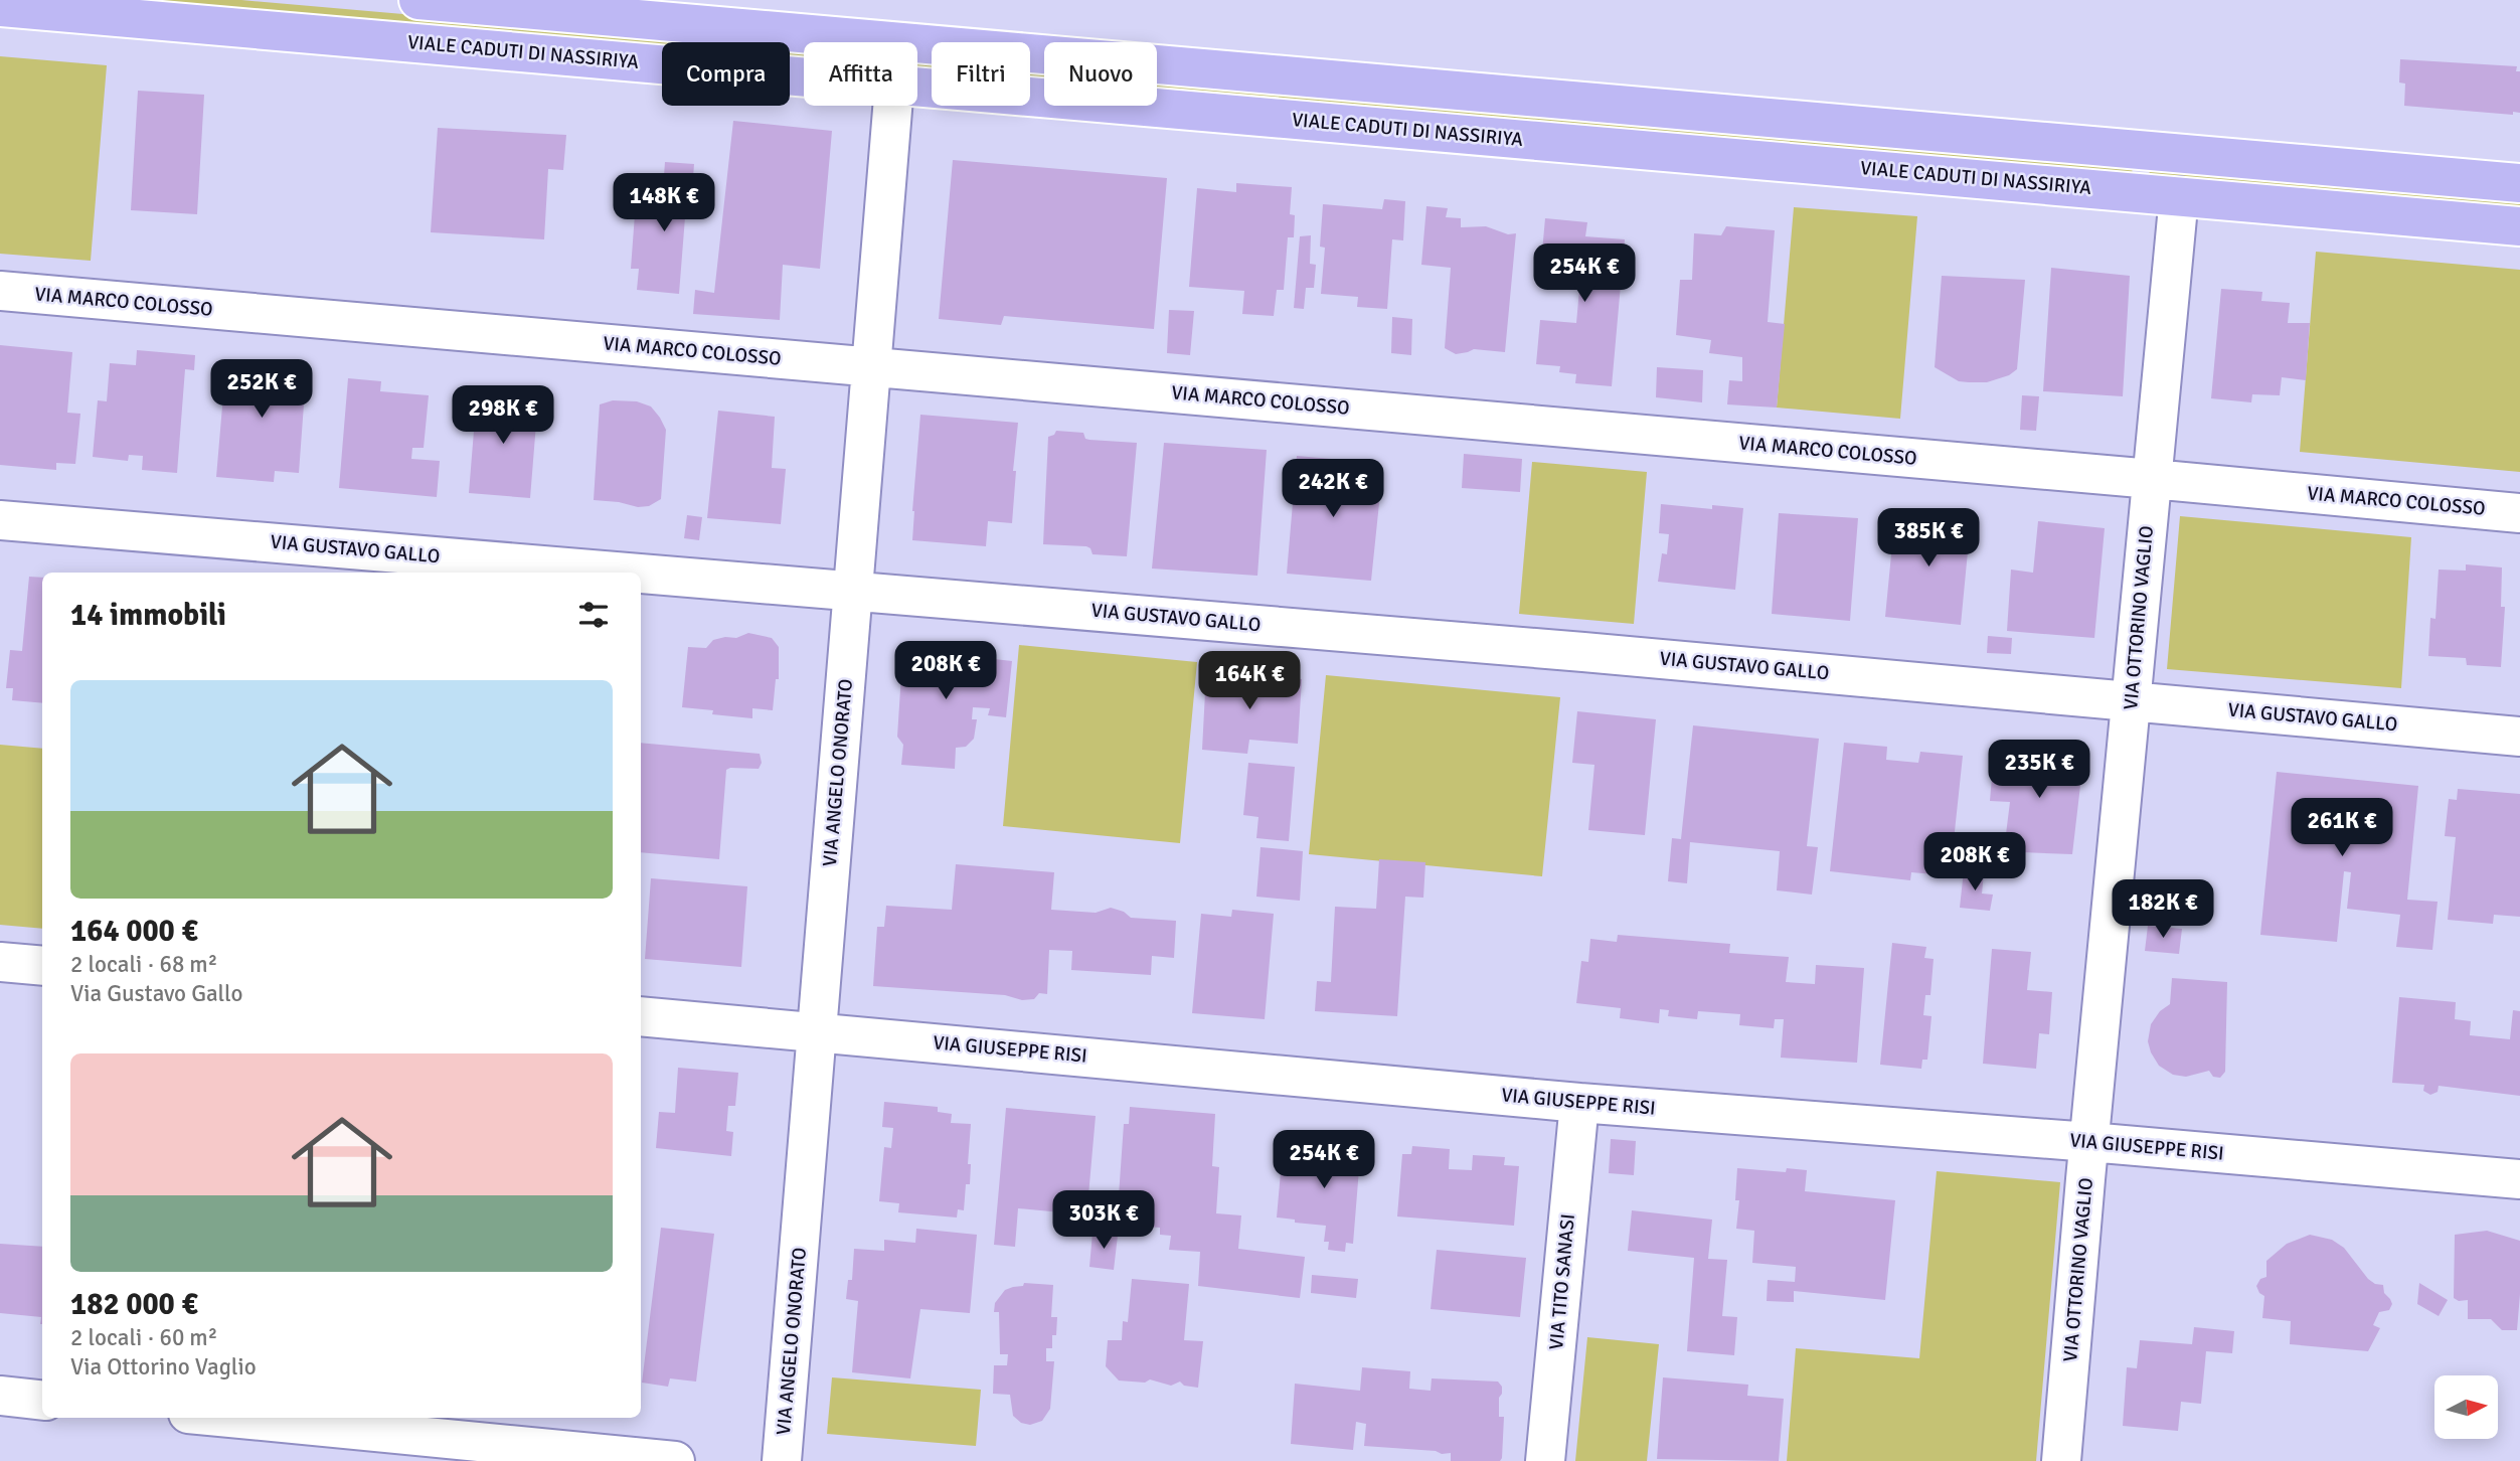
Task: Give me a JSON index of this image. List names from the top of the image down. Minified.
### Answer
{"streets":{"main road":["VIALE CADUTI DI NASSIRIYA"],"street":["VIA MARCO COLOSSO","VIA GUSTAVO GALLO","VIA OTTORINO VAGLIO","VIA ANGELO ONORATO","VIA GIUSEPPE RISI","VIA TITO SANASI"]},"crossings":[["VIALE CADUTI DI NASSIRIYA","VIA OTTORINO VAGLIO"],["VIA MARCO COLOSSO","VIA OTTORINO VAGLIO"],["VIA MARCO COLOSSO","VIA ANGELO ONORATO"],["VIA GUSTAVO GALLO","VIA OTTORINO VAGLIO"],["VIA GUSTAVO GALLO","VIA ANGELO ONORATO"],["VIA OTTORINO VAGLIO","VIA GIUSEPPE RISI"],["VIA ANGELO ONORATO","VIA GIUSEPPE RISI"],["VIA GIUSEPPE RISI","VIA TITO SANASI"]],"north":"right","page":{"chip":["Compra","Affitta","Filtri","Nuovo"],"price":["148K €","254K €","252K €","298K €","242K €","385K €","208K €","164K €","235K €","261K €","208K €","182K €","254K €","303K €"],"heading":"14 immobili","list":[{"name":"164 000 €","note":"2 locali · 68 m² · Via Gustavo Gallo"},{"name":"182 000 €","note":"2 locali · 60 m² · Via Ottorino Vaglio"}]}}
